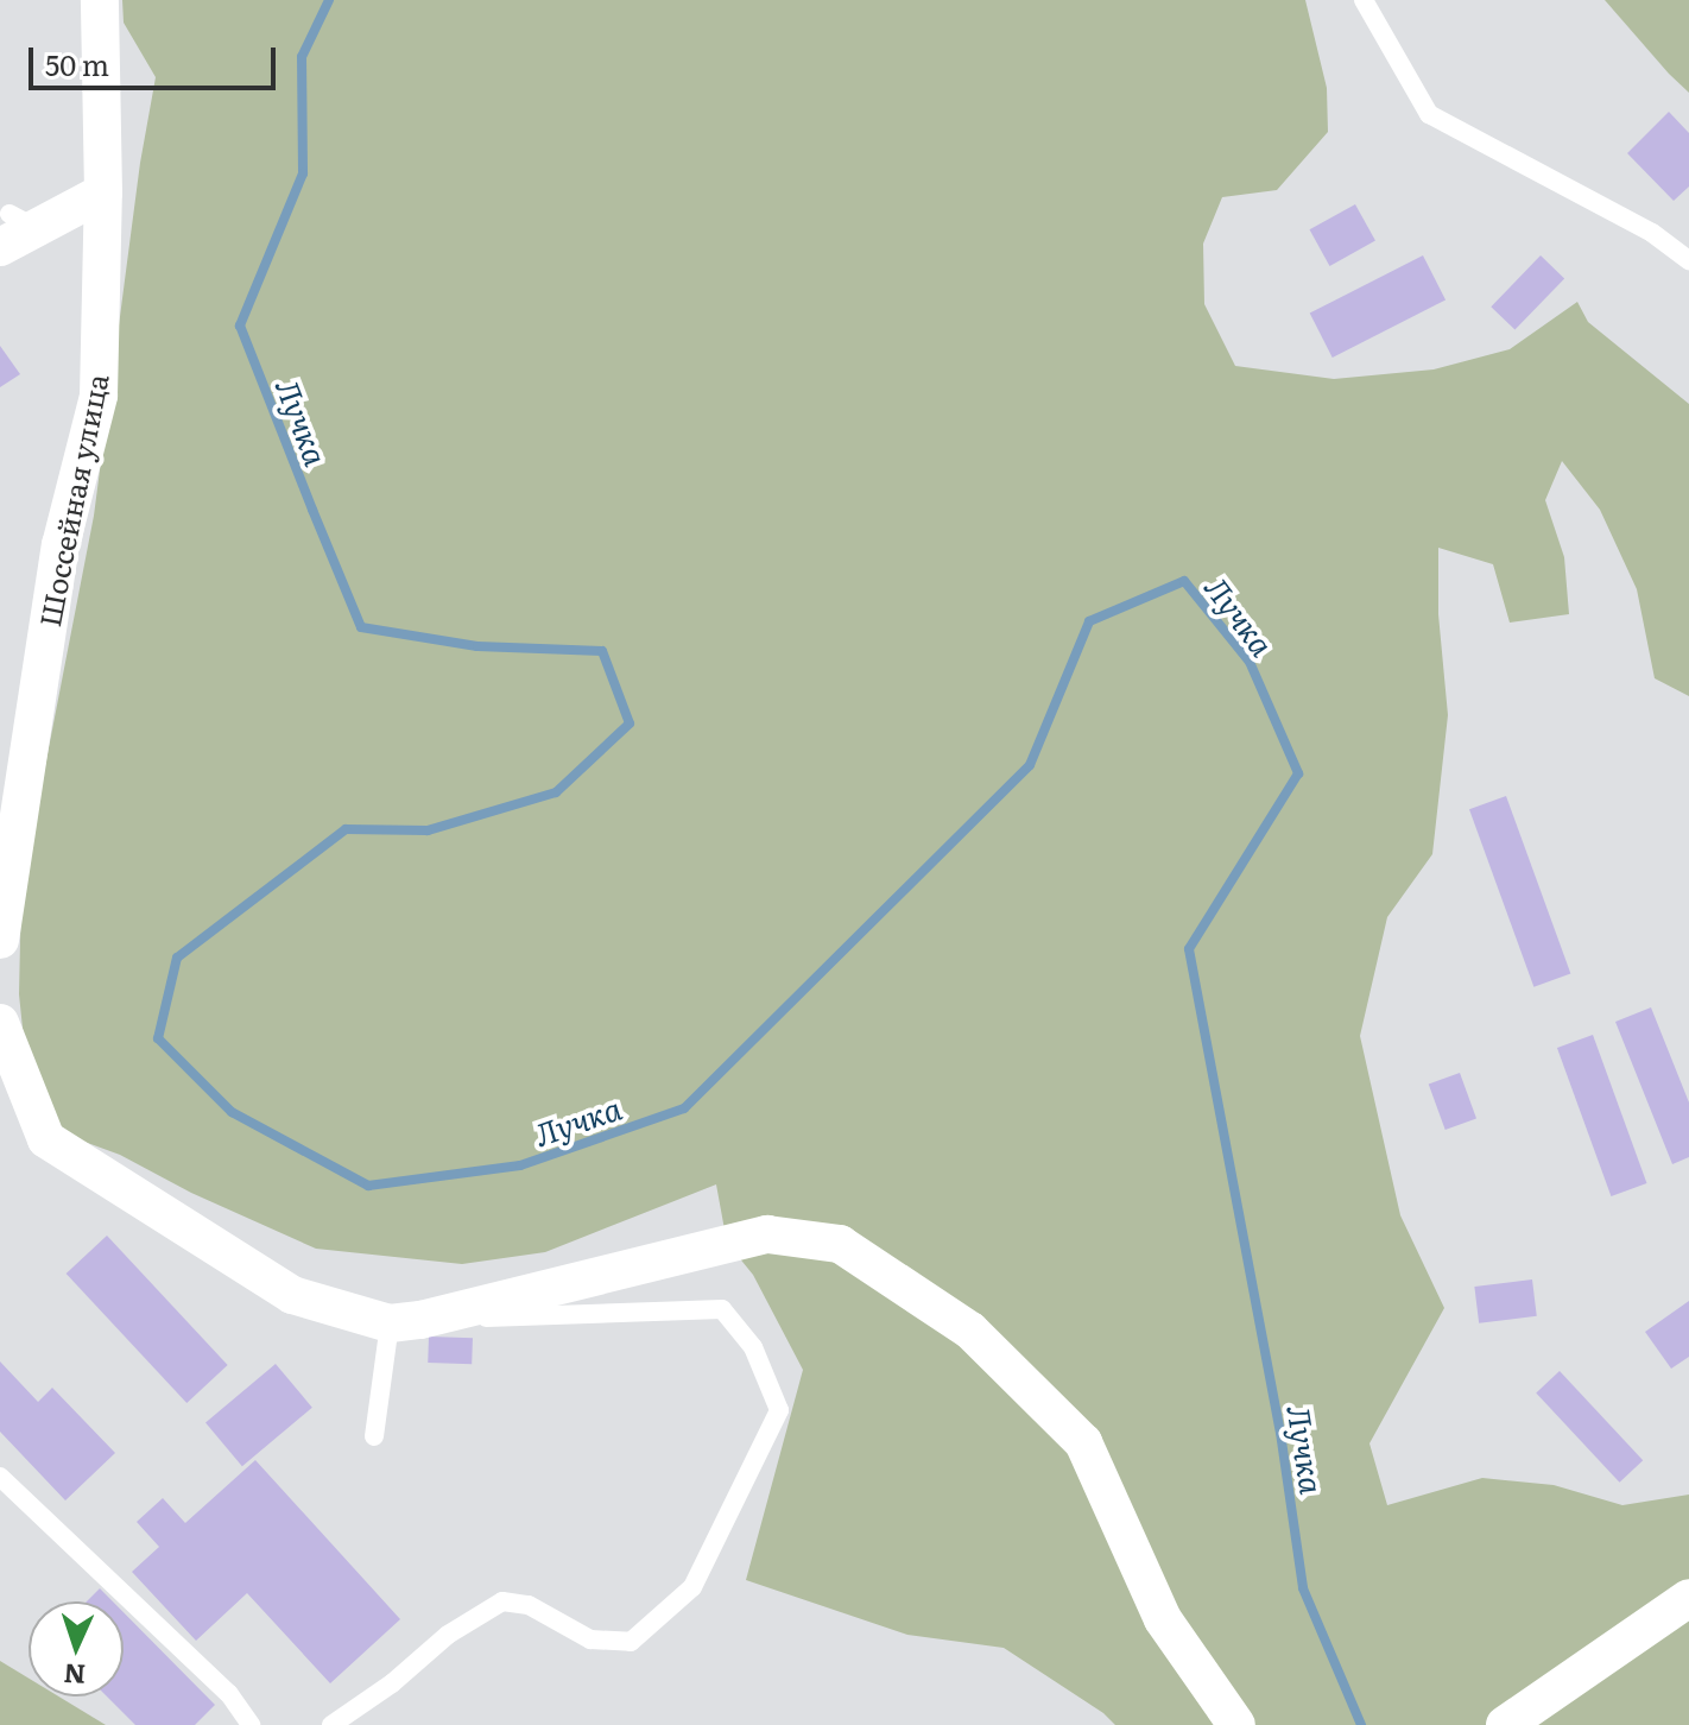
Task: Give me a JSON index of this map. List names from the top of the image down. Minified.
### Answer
{"streets":{"street":["Шоссейная улица"]},"water":["Лучка"],"scale_bar":"50 m","north":"bottom"}
